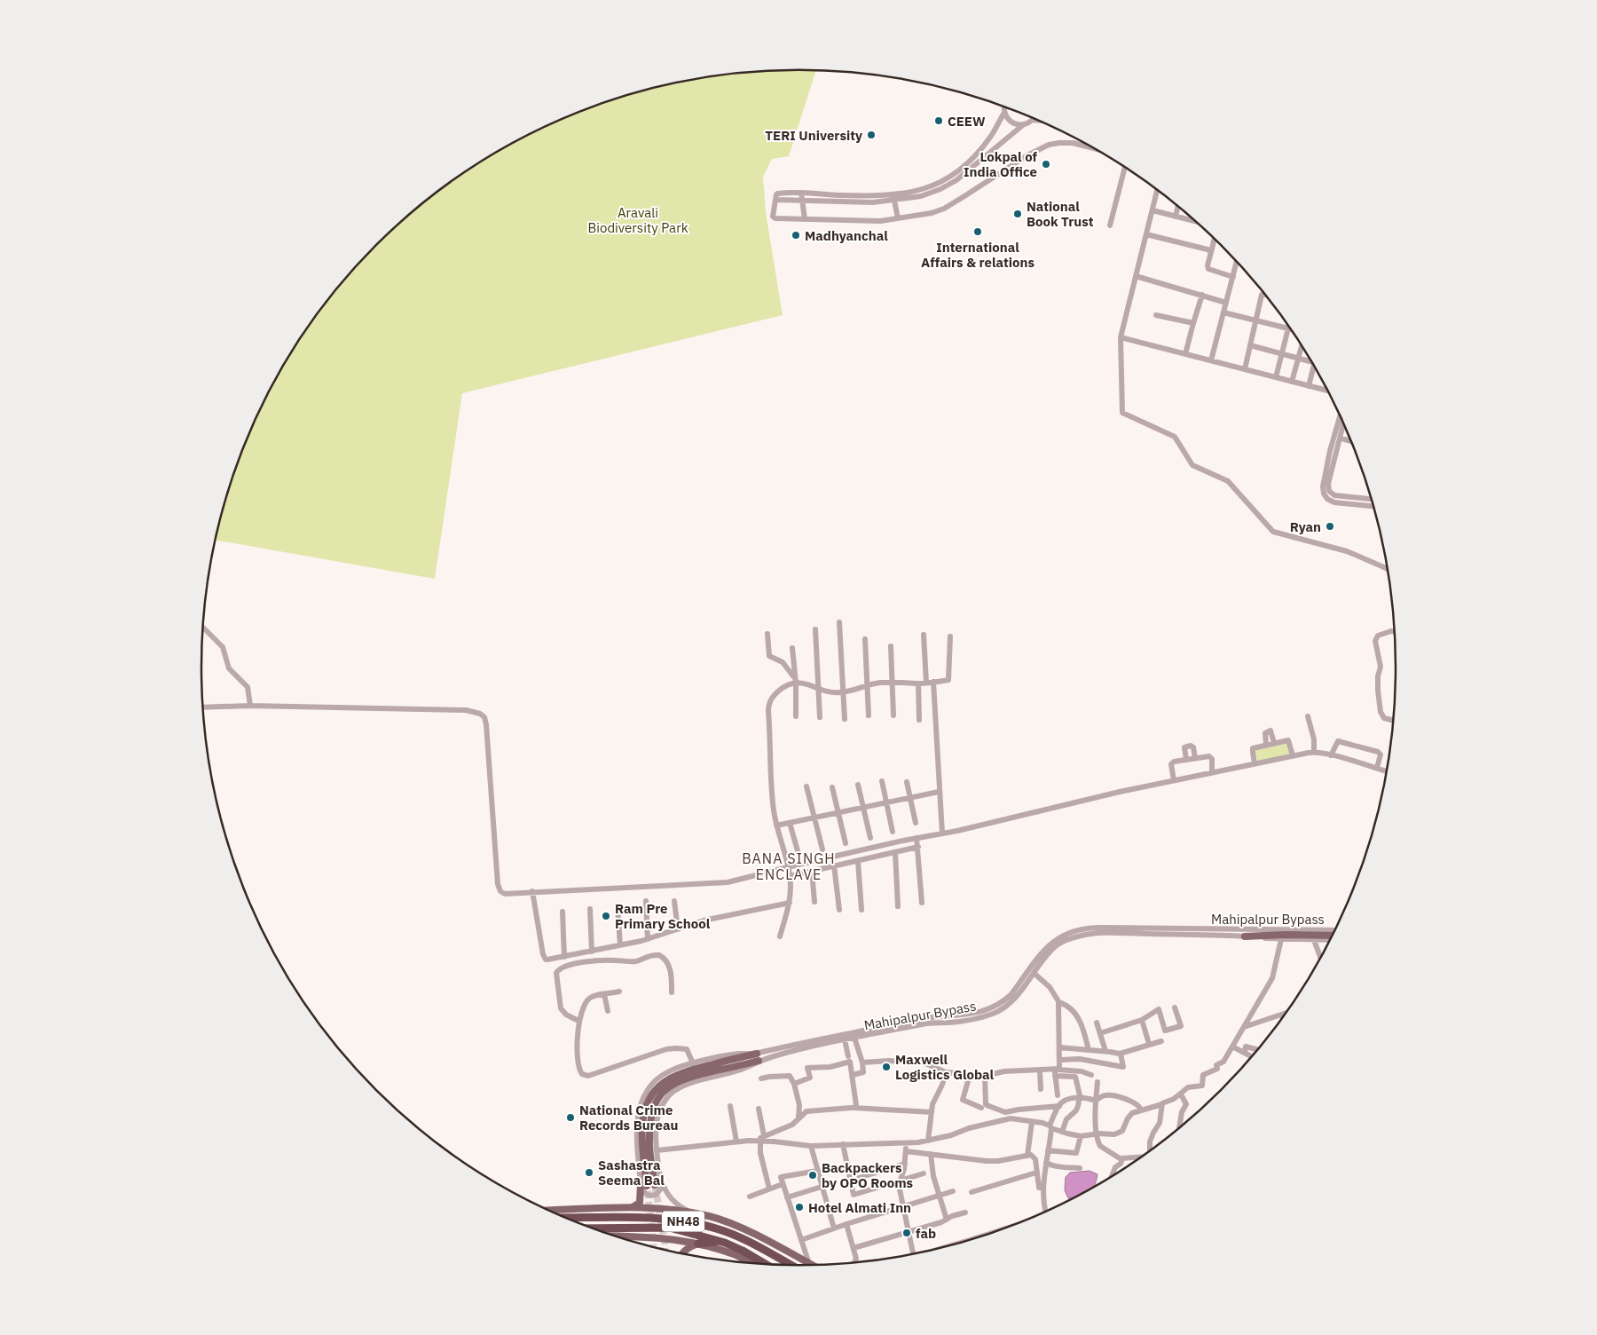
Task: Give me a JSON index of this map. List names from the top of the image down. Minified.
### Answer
{"streets":{"highway":["NH48"],"street":["Mahipalpur Bypass"]},"districts":["BANA SINGH ENCLAVE"],"parks":["Aravali Biodiversity Park"],"places":["CEEW","TERI University","Lokpal of India Office","National Book Trust","International Affairs & relations","Madhyanchal","Ryan","Ram Pre Primary School","Maxwell Logistics Global","National Crime Records Bureau","Sashastra Seema Bal","Backpackers by OPO Rooms","Hotel Almati Inn","fab"]}
